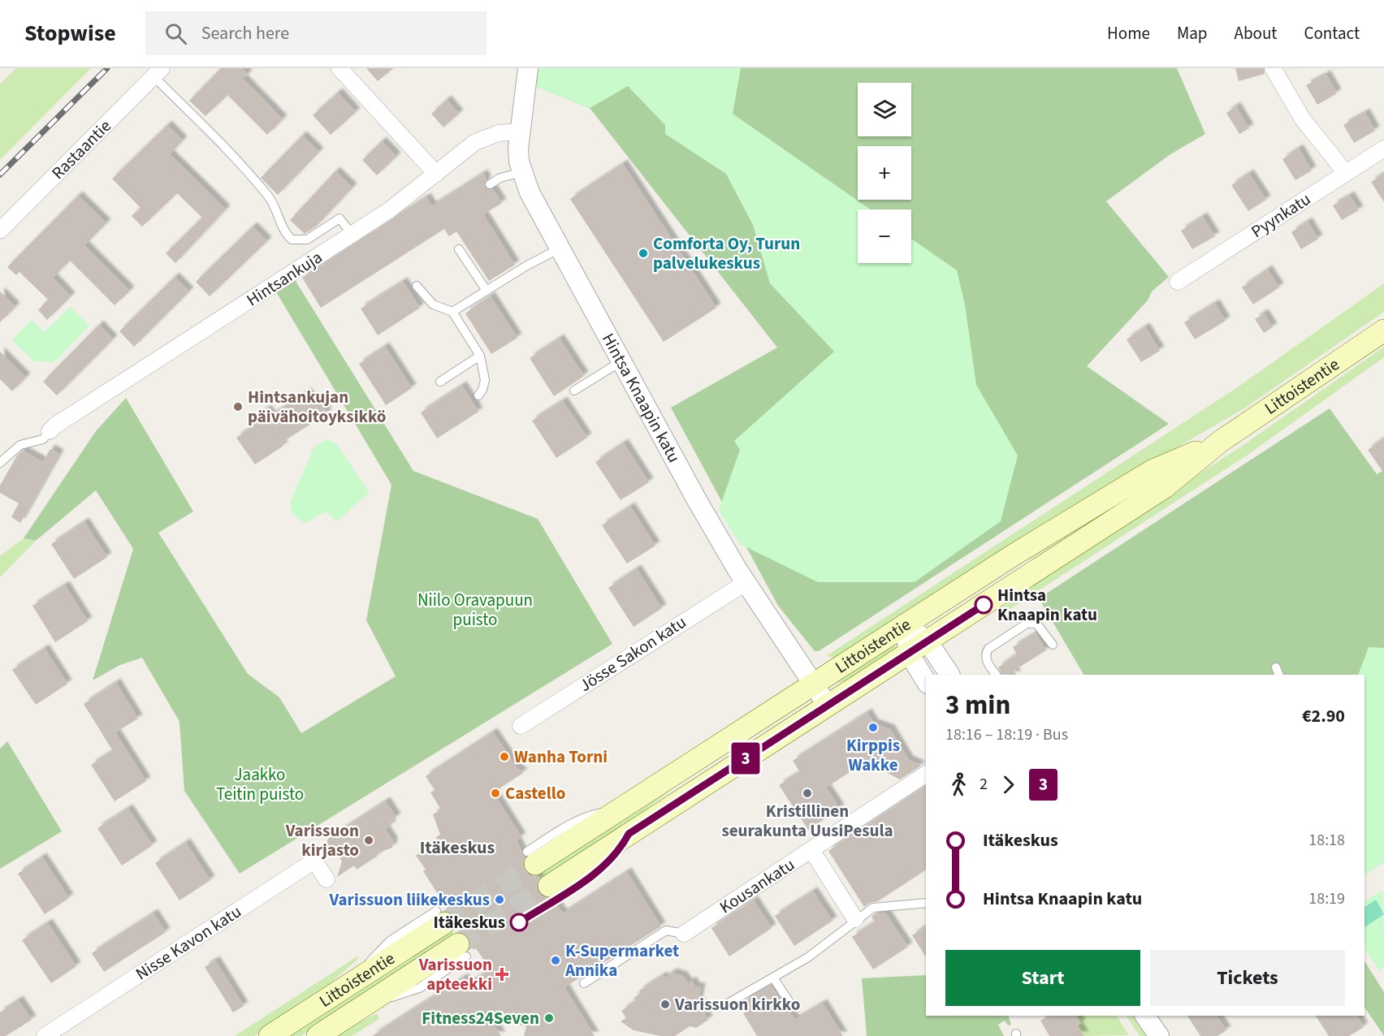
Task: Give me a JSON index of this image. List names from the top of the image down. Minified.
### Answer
{"streets":{"main road":["Littoistentie"],"street":["Rastaantie","Pyynkatu","Hintsankuja","Hintsa Knaapin katu","Jösse Sakon katu","Kousankatu","Nisse Kavon katu"]},"crossings":[["Hintsankuja","Hintsa Knaapin katu"],["Littoistentie","Hintsa Knaapin katu"],["Hintsa Knaapin katu","Jösse Sakon katu"]],"districts":["Itäkeskus"],"parks":["Niilo Oravapuun puisto","Jaakko Teitin puisto"],"places":{"other":["Comforta Oy, Turun palvelukeskus","Hintsankujan päivähoitoyksikkö","Hintsa Knaapin katu","Kirppis Wakke","Wanha Torni","Castello","Kristillinen seurakunta UusiPesula","Varissuon kirjasto","Varissuon liikekeskus","Itäkeskus","K-Supermarket Annika","Varissuon kirkko","Fitness24Seven"],"health":["Varissuon apteekki"]},"lines":["bus line 3"],"page":{"header":"Stopwise","search":"Search here","nav":["Home","Map","About","Contact"],"on_map":"3","map_buttons":["+","−"],"heading":["3 min","18:16 – 18:19 · Bus","€2.90"],"legs":["2","3"],"list":[{"name":"Itäkeskus","value":"18:18"},{"name":"Hintsa Knaapin katu","value":"18:19"}],"buttons":["Start","Tickets"]}}
